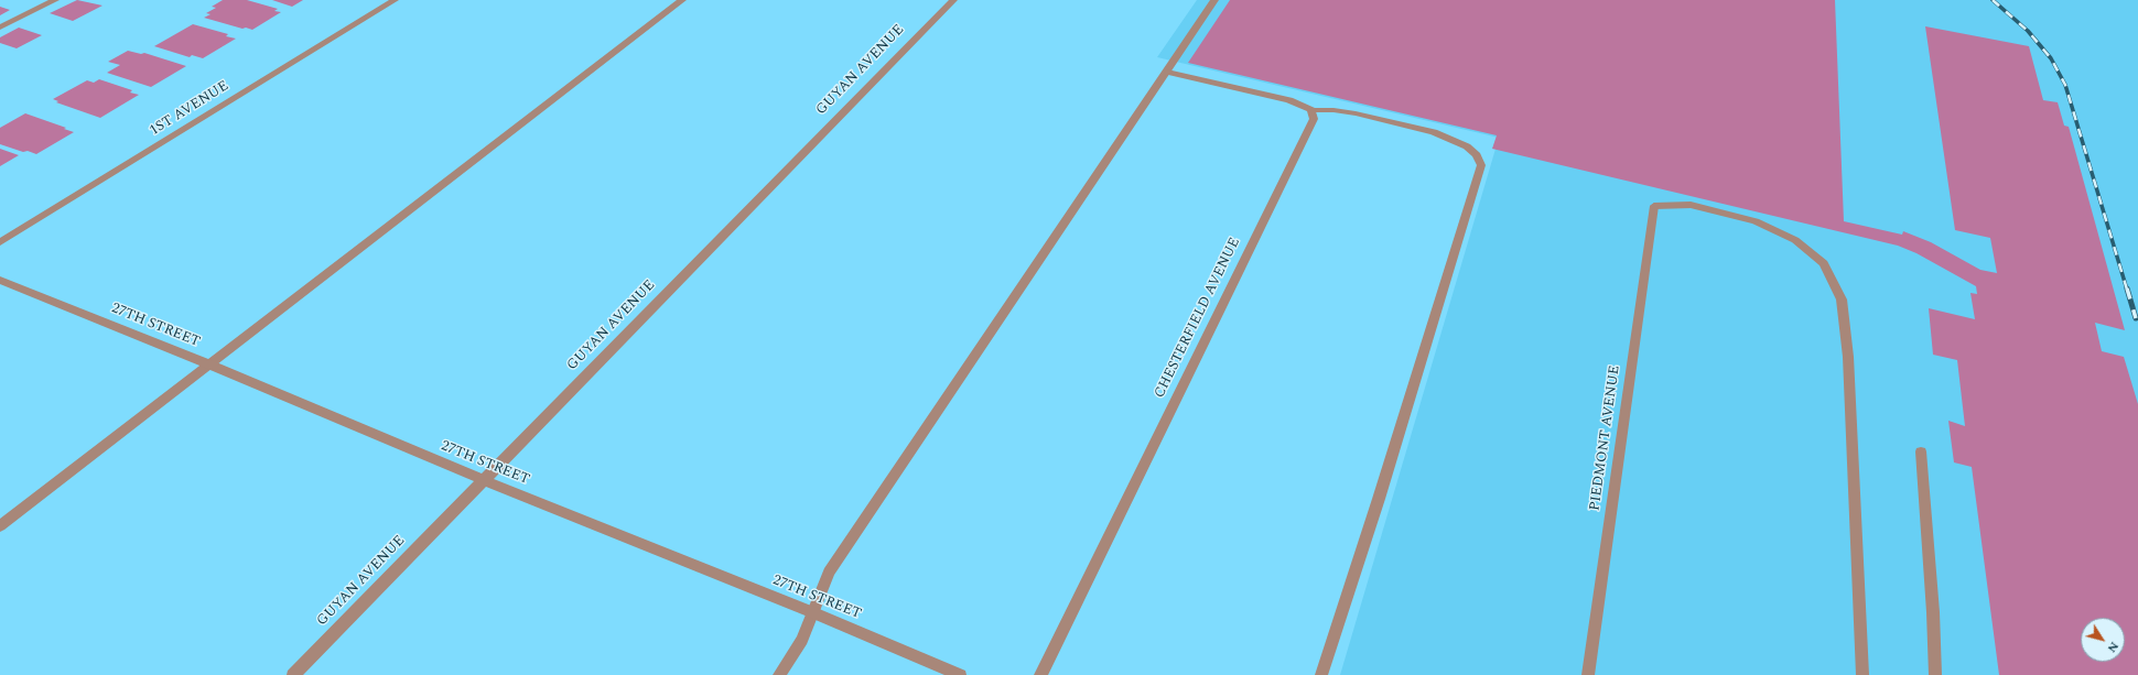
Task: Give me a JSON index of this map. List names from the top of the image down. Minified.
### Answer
{"streets":{"street":["GUYAN AVENUE","1ST AVENUE","CHESTERFIELD AVENUE","27TH STREET","PIEDMONT AVENUE"]},"crossings":[["GUYAN AVENUE","27TH STREET"]],"north":"bottom right"}
